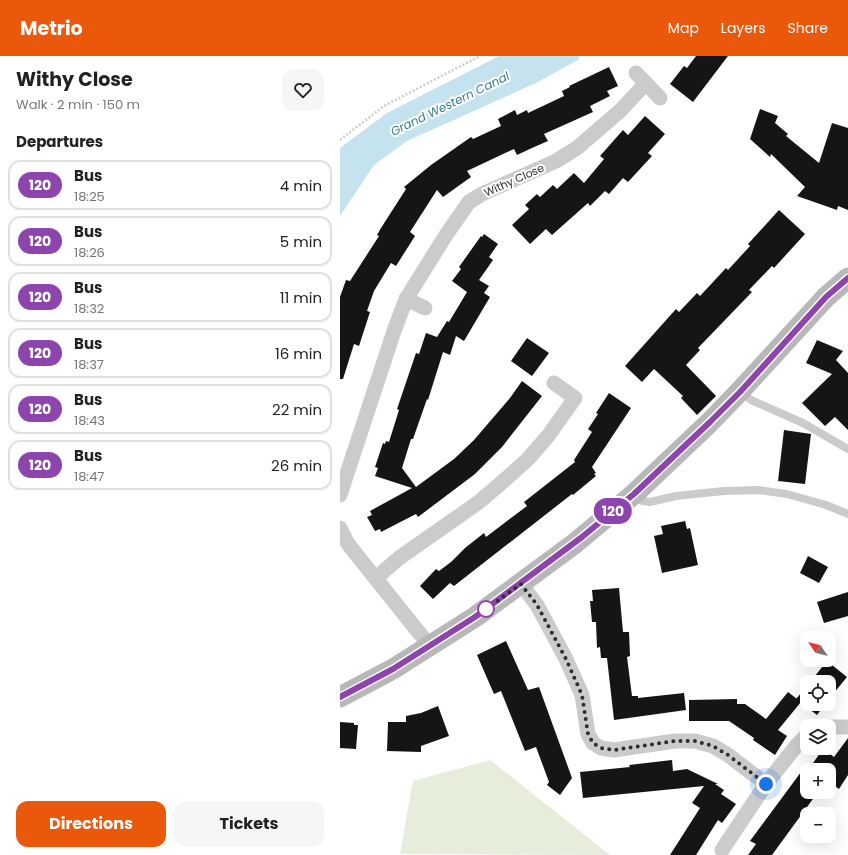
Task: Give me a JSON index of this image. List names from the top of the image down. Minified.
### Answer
{"streets":{"street":["Withy Close"]},"water":["Grand Western Canal"],"lines":["bus line 120"],"north":"top left","page":{"header":"Metrio","nav":["Map","Layers","Share"],"heading":[["Withy Close","Walk · 2 min · 150 m"],"Departures"],"on_map":"120","list":[{"mark":"120","name":"Bus","note":"18:25","value":"4 min"},{"mark":"120","name":"Bus","note":"18:26","value":"5 min"},{"mark":"120","name":"Bus","note":"18:32","value":"11 min"},{"mark":"120","name":"Bus","note":"18:37","value":"16 min"},{"mark":"120","name":"Bus","note":"18:43","value":"22 min"},{"mark":"120","name":"Bus","note":"18:47","value":"26 min"}],"map_buttons":["+","−"],"buttons":["Directions","Tickets"]}}
